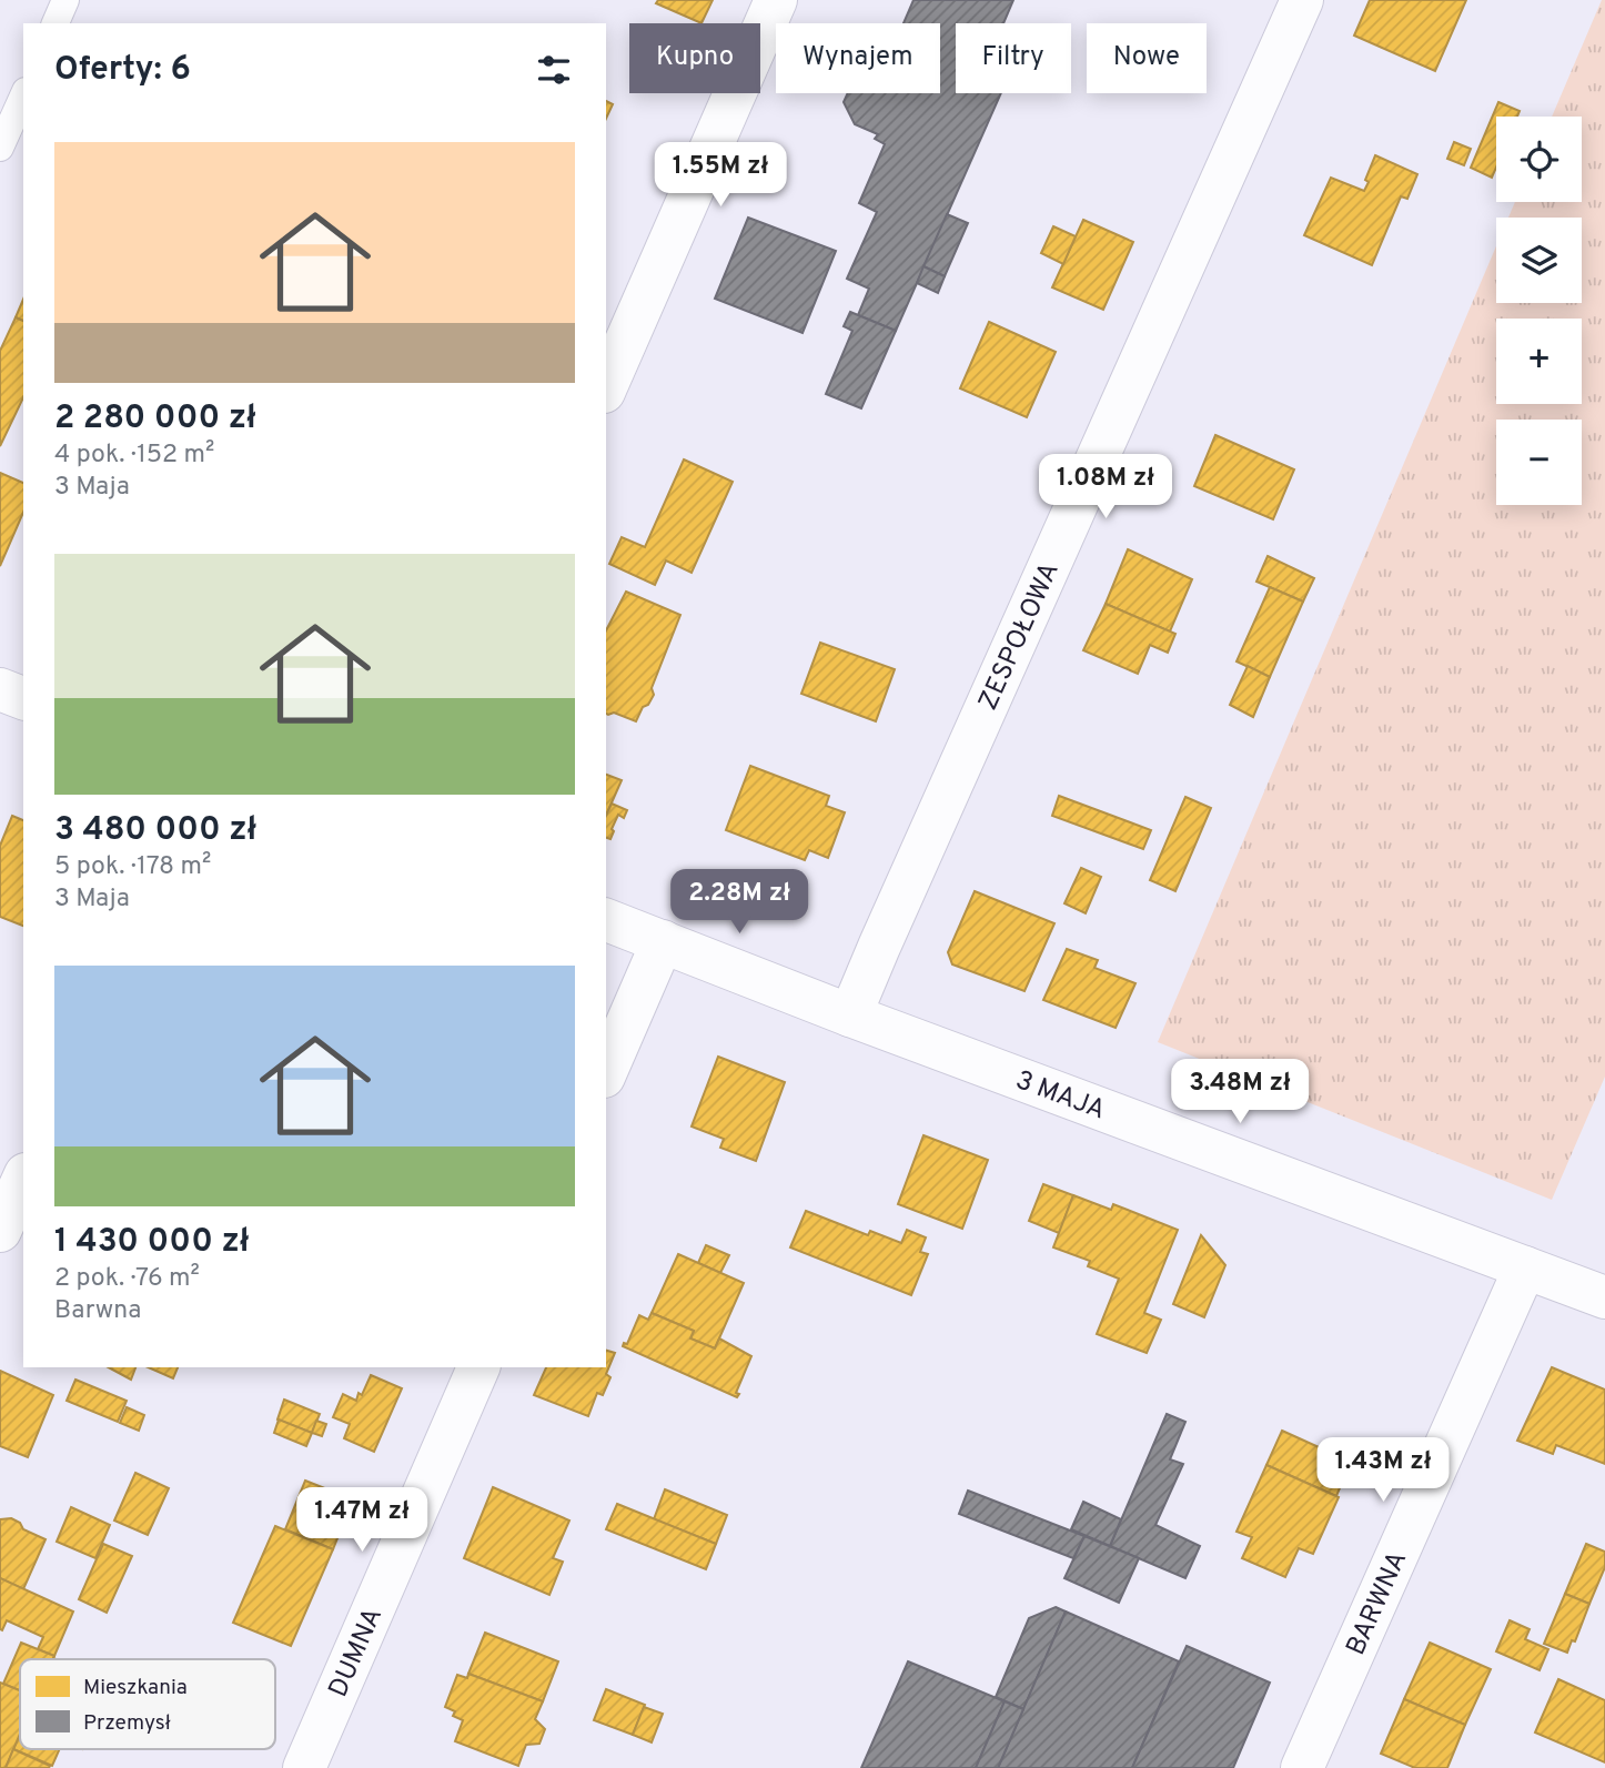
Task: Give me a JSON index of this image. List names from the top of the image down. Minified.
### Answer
{"streets":{"street":["ZESPOŁOWA","3 MAJA","BARWNA","DUMNA"]},"crossings":[["ZESPOŁOWA","3 MAJA"],["3 MAJA","BARWNA"]],"legend":["Mieszkania","Przemysł"],"page":{"chip":["Kupno","Wynajem","Filtry","Nowe"],"heading":"Oferty: 6","map_buttons":["+","−"],"list":[{"name":"2 280 000 zł","note":"4 pok. · 152 m² · 3 Maja"},{"name":"3 480 000 zł","note":"5 pok. · 178 m² · 3 Maja"},{"name":"1 430 000 zł","note":"2 pok. · 76 m² · Barwna"}],"price":["1.55M zł","1.08M zł","2.28M zł","3.48M zł","1.43M zł","1.47M zł"]}}
